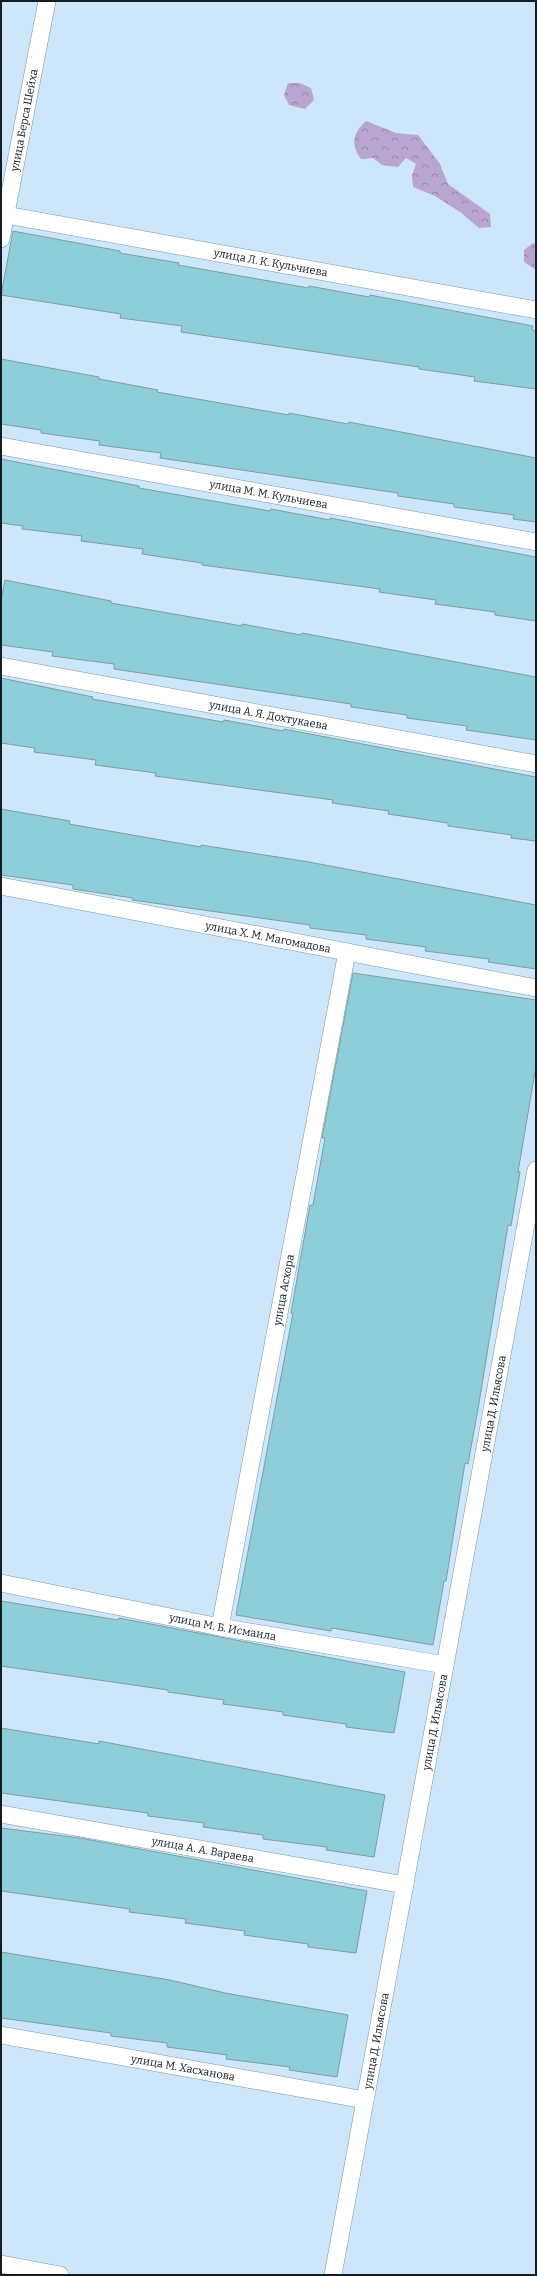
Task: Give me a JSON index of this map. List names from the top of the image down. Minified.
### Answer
{"streets":{"street":["улица Берса Шейха","улица Л. К. Кульчиева","улица М. М. Кульчиева","улица А. Я. Дохтукаева","улица Х. М. Магомадова","улица Асхора","улица Д. Ильясова","улица М. Б. Исмаила","улица А. А. Вараева","улица М. Хасханова"]},"crossings":[["улица Берса Шейха","улица Л. К. Кульчиева"],["улица Х. М. Магомадова","улица Асхора"],["улица Асхора","улица М. Б. Исмаила"],["улица Д. Ильясова","улица М. Б. Исмаила"],["улица Д. Ильясова","улица А. А. Вараева"],["улица Д. Ильясова","улица М. Хасханова"]]}
